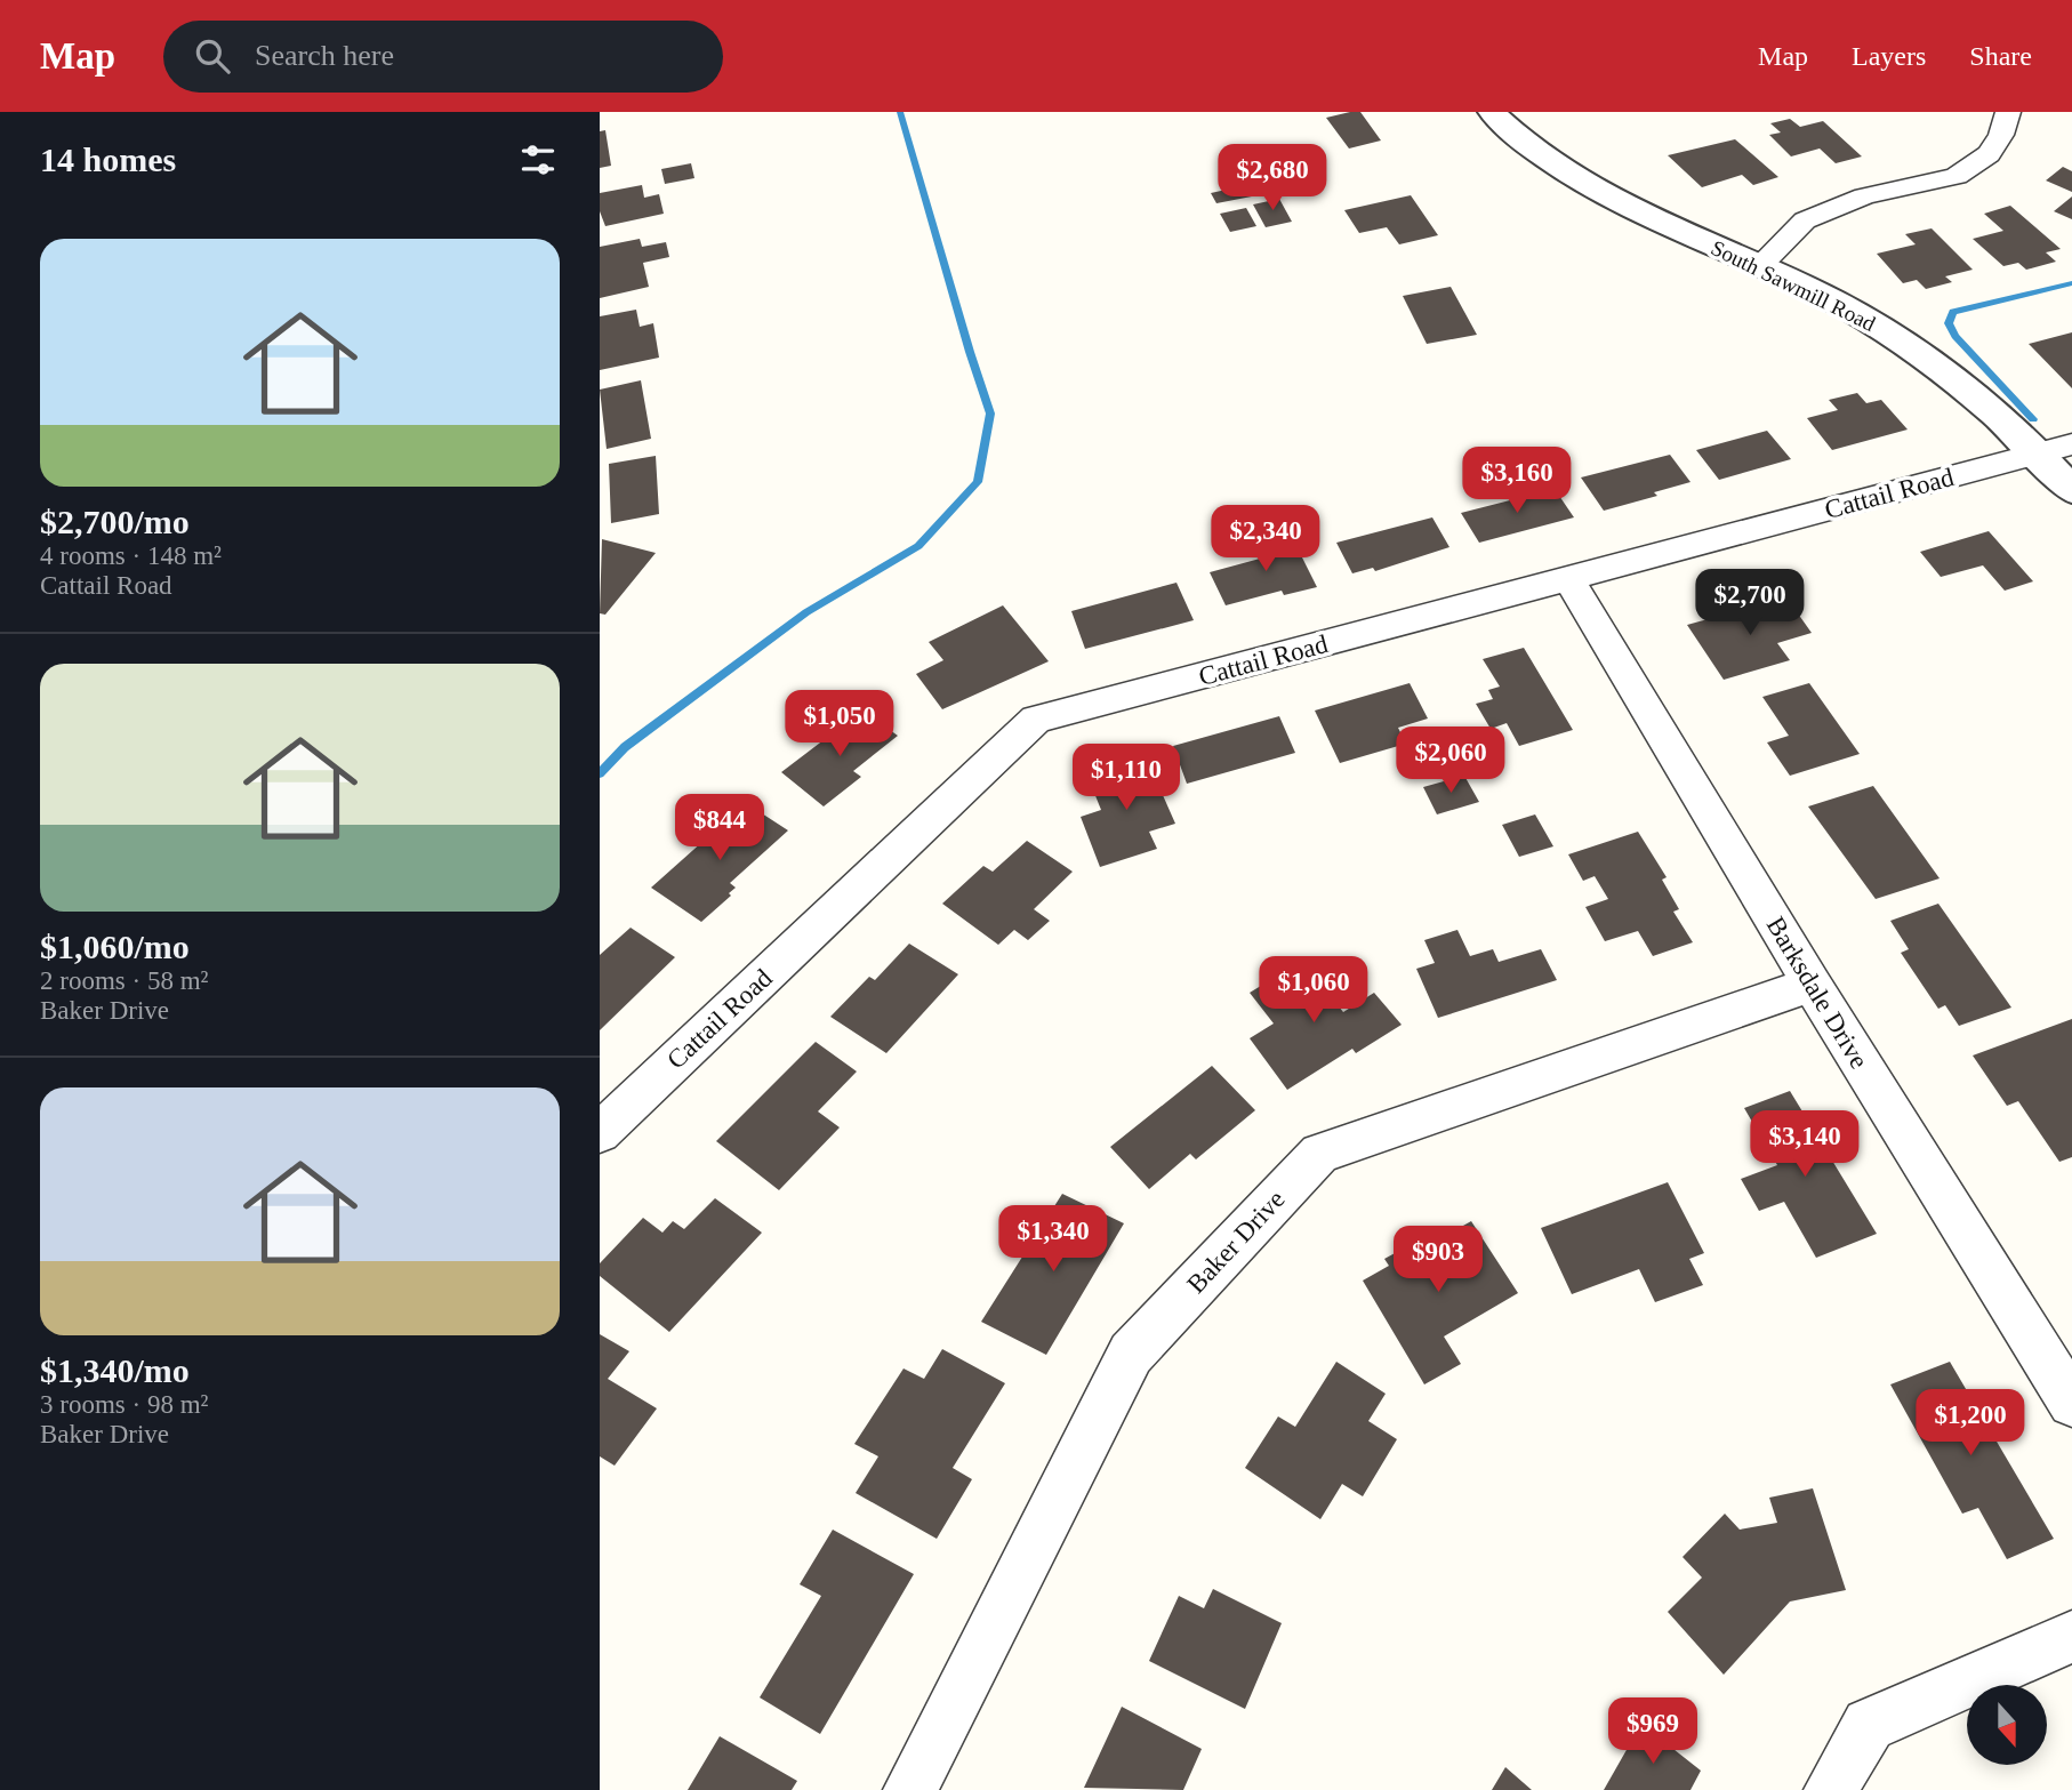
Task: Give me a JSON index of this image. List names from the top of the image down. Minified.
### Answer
{"streets":{"street":["South Sawmill Road","Cattail Road","Barksdale Drive","Baker Drive"]},"crossings":[["South Sawmill Road","Cattail Road"],["Cattail Road","Barksdale Drive"],["Barksdale Drive","Baker Drive"]],"north":"bottom","page":{"header":"Map","search":"Search here","nav":["Map","Layers","Share"],"heading":"14 homes","price":["$2,680","$3,160","$2,340","$2,700","$1,050","$2,060","$1,110","$844","$1,060","$3,140","$1,340","$903","$1,200","$969"],"list":[{"name":"$2,700/mo","note":"4 rooms · 148 m² · Cattail Road"},{"name":"$1,060/mo","note":"2 rooms · 58 m² · Baker Drive"},{"name":"$1,340/mo","note":"3 rooms · 98 m² · Baker Drive"}]}}
